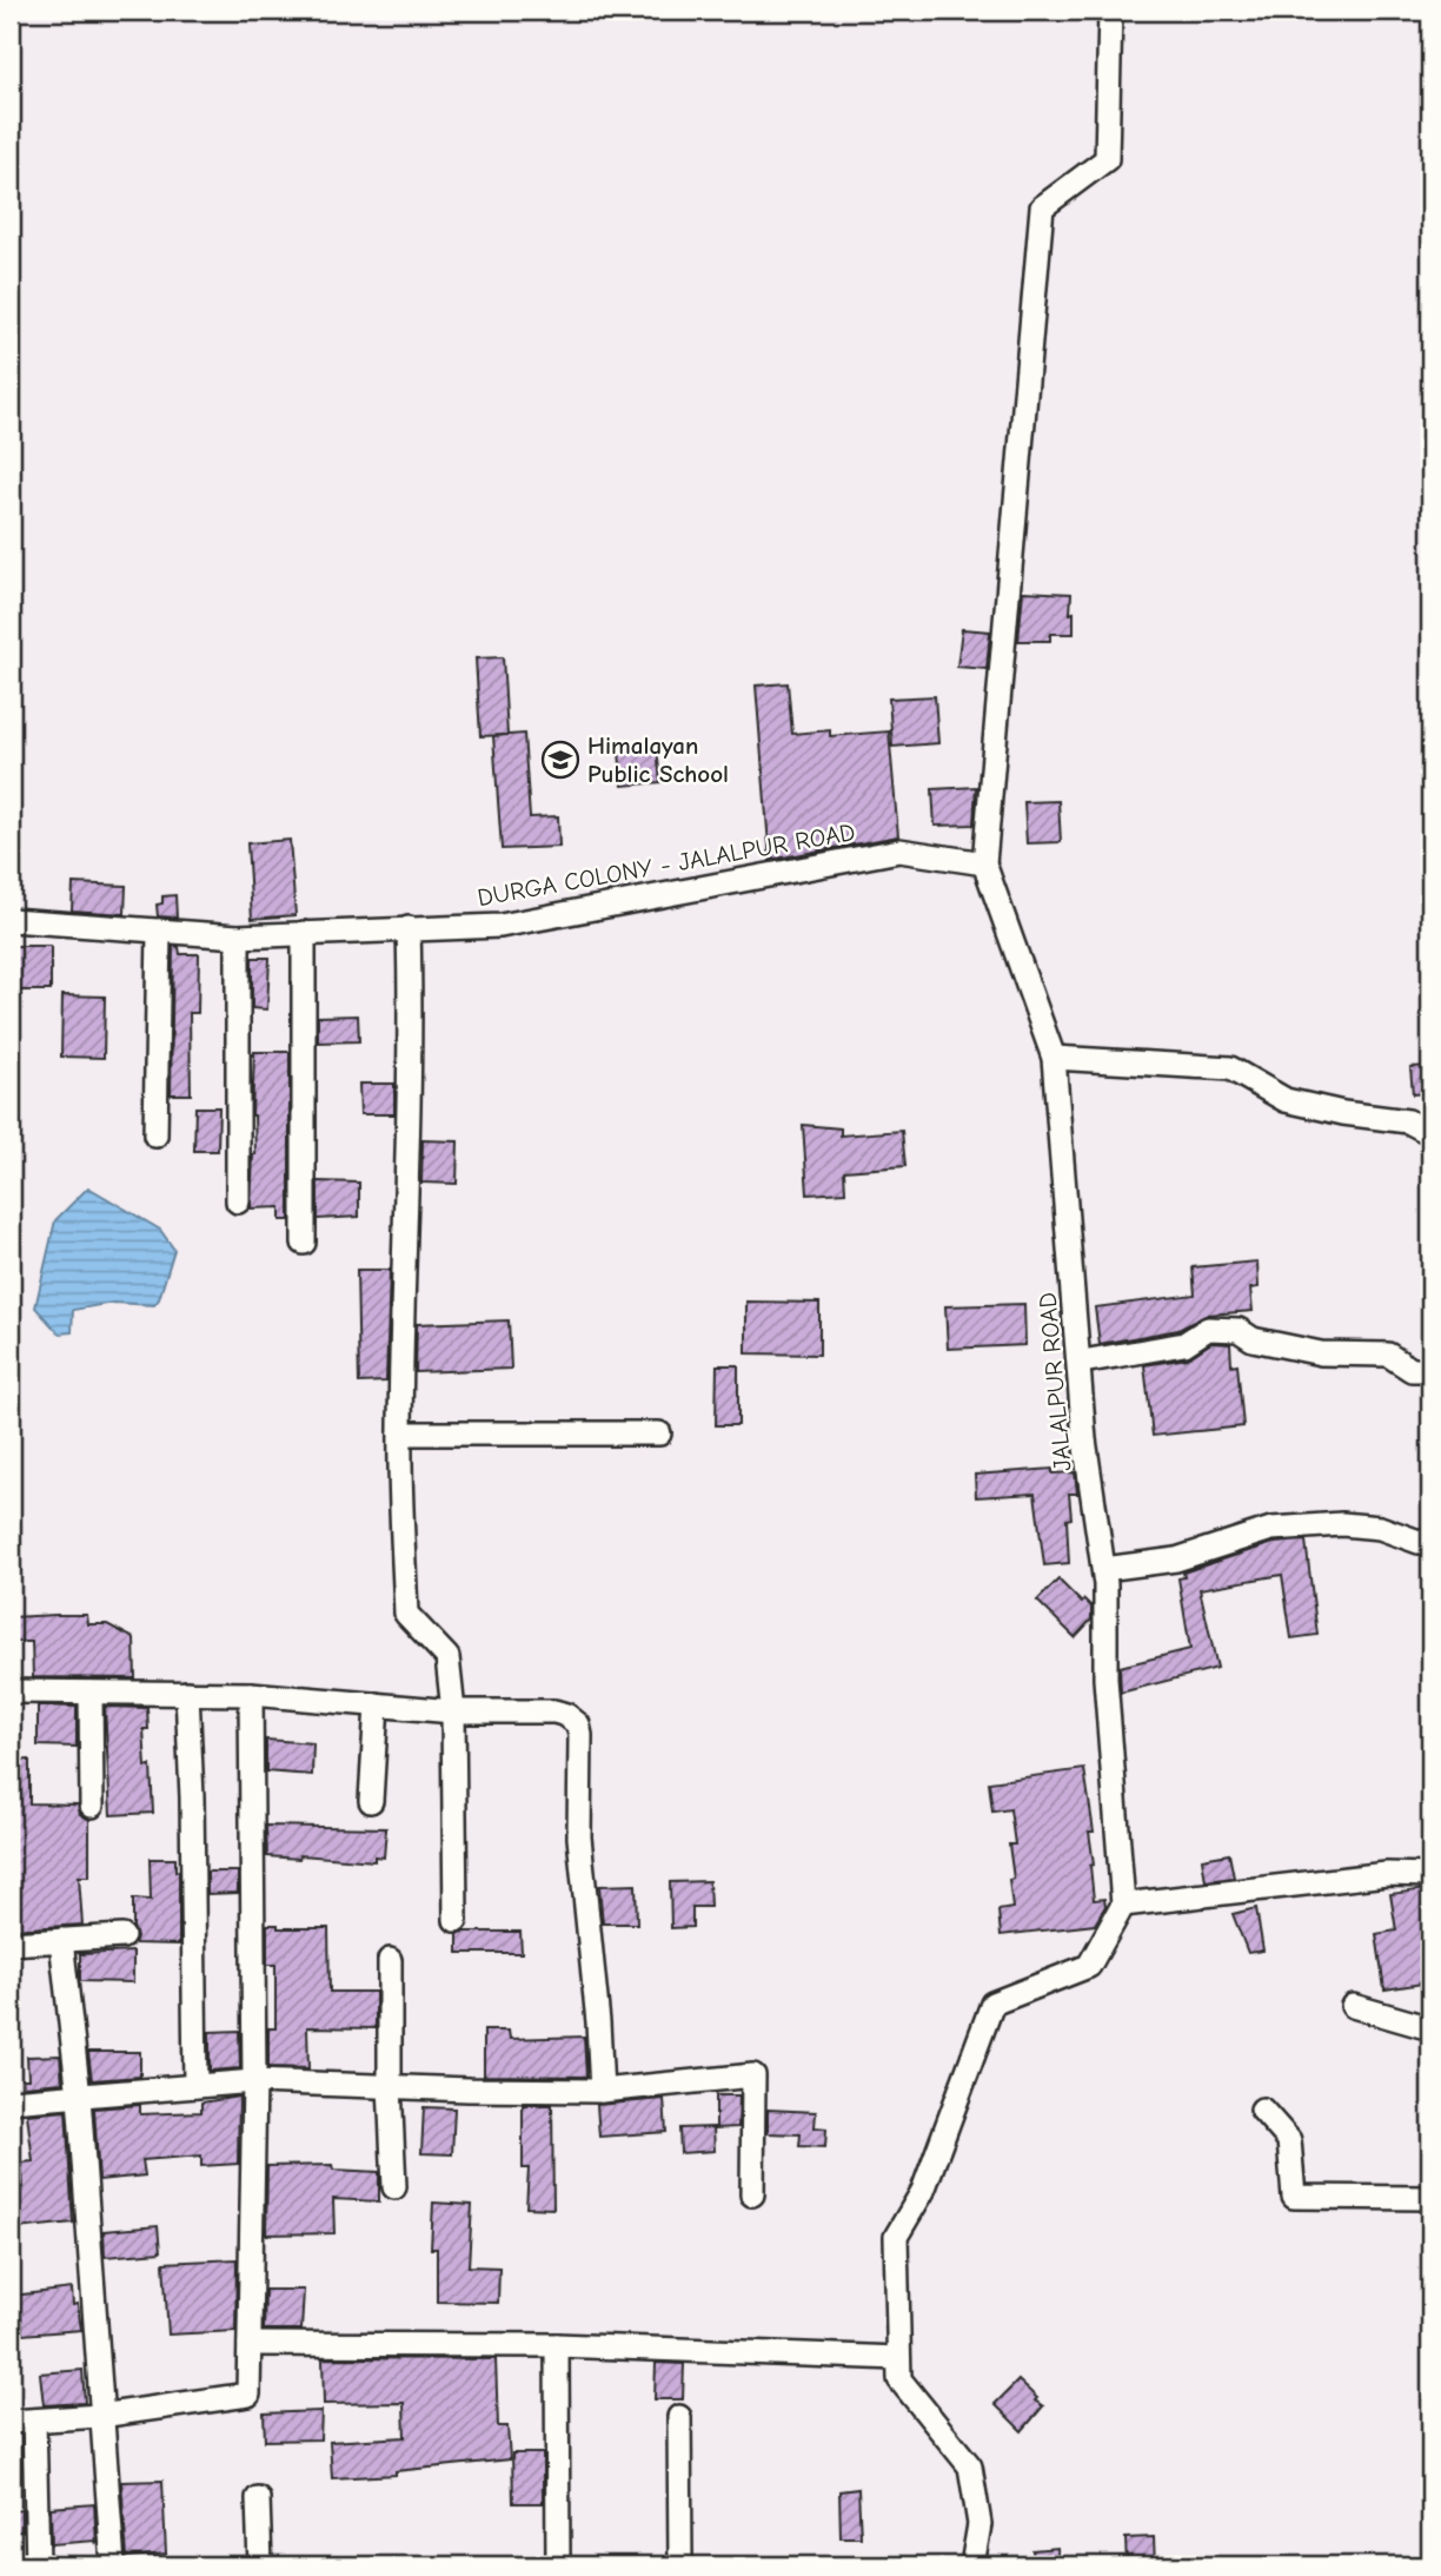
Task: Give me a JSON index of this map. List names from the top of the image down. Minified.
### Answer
{"streets":{"street":["DURGA COLONY - JALALPUR ROAD","JALALPUR ROAD"]},"crossings":[["DURGA COLONY - JALALPUR ROAD","JALALPUR ROAD"]],"places":{"school or university":["Himalayan Public School"]}}
